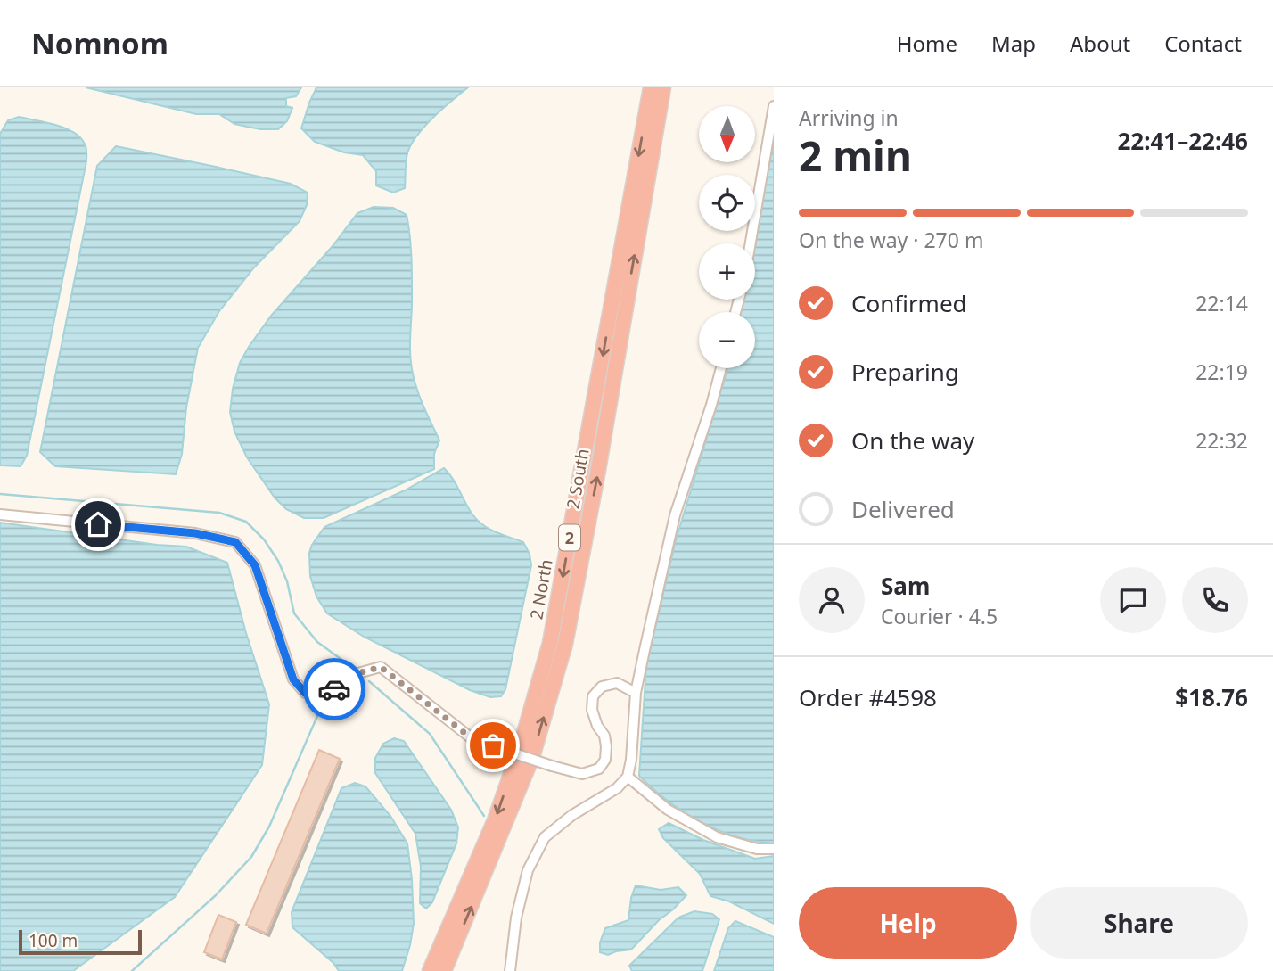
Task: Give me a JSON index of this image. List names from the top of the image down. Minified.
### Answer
{"streets":{"highway":["2 South","2","2 North"]},"one_way":["2 South","2 North"],"scale_bar":"100 m","north":"bottom","page":{"header":"Nomnom","nav":["Home","Map","About","Contact"],"heading":["2 min","Arriving in","22:41–22:46"],"panel":["Sam","Courier · 4.5","Order #4598","$18.76"],"map_buttons":["+","−"],"bar":"On the way · 270 m","list":[["Confirmed","22:14"],["Preparing","22:19"],["On the way","22:32"],"Delivered"],"buttons":["Help","Share"],"scale":"100 m"}}
